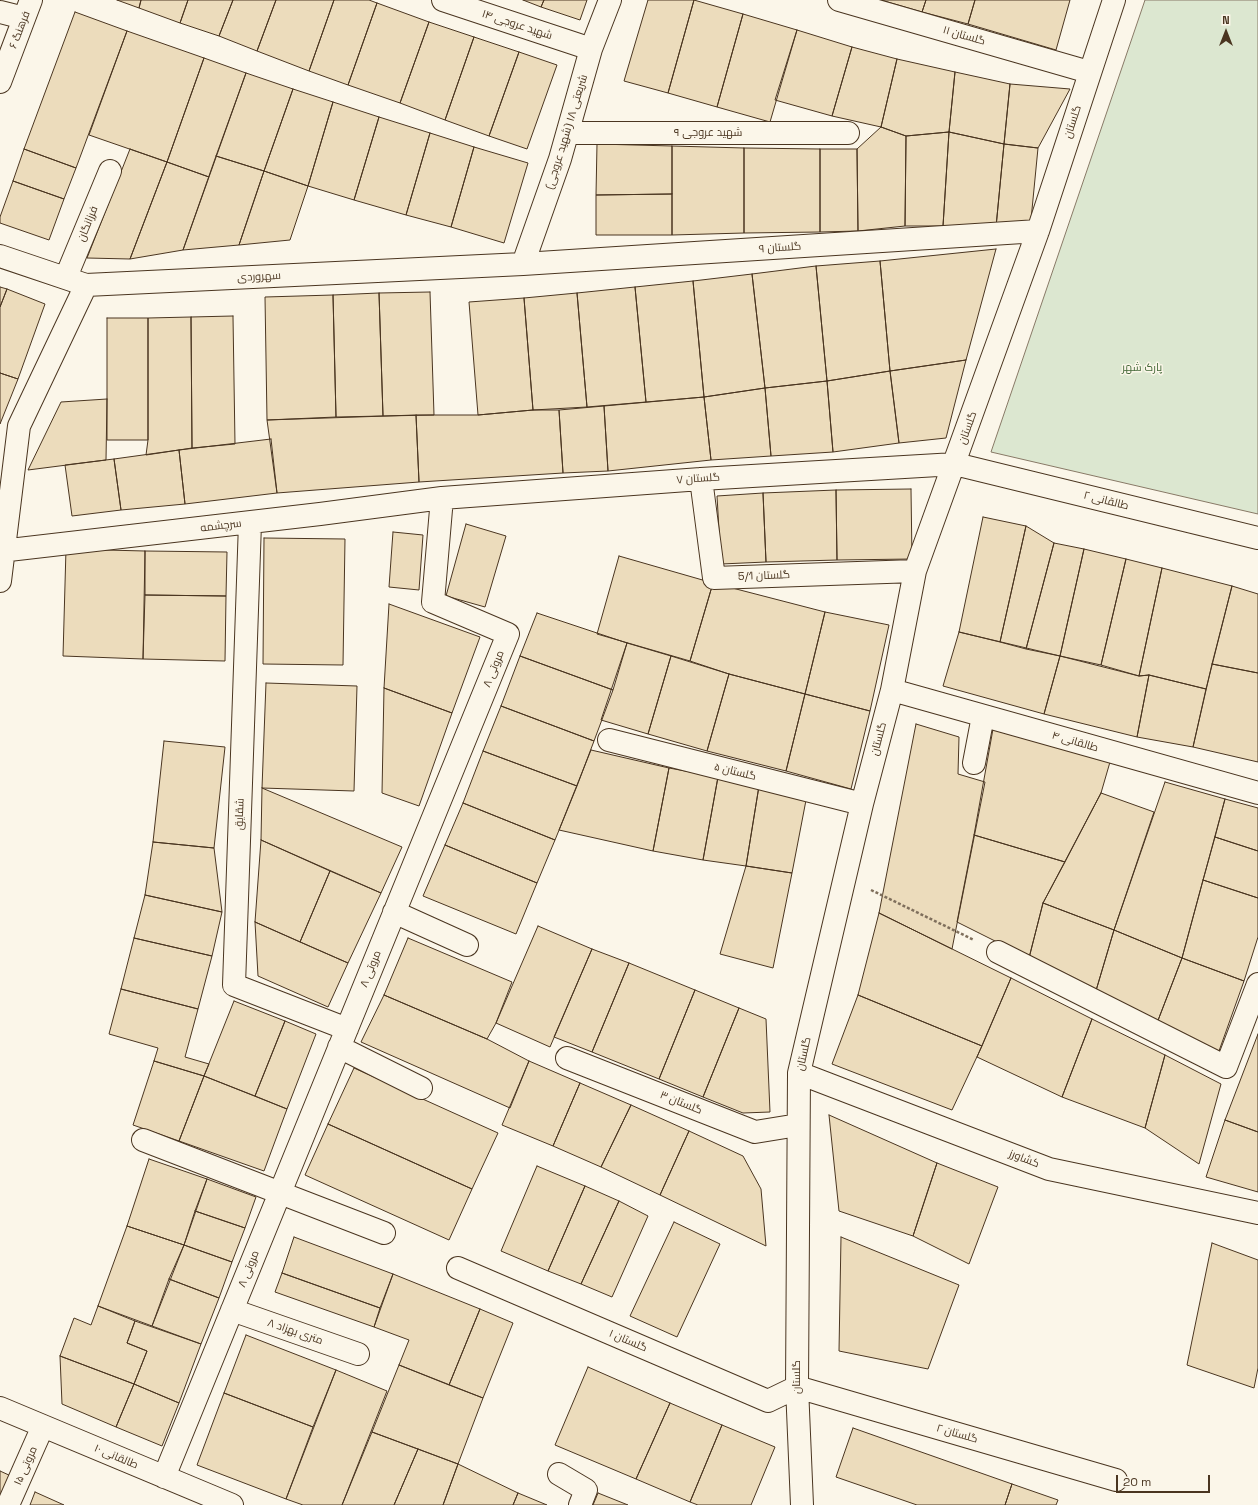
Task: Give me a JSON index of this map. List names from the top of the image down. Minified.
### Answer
{"streets":{"street":["شهید عروجی ۱۴","فرهنگ ۶","گلستان ۱۱","گلستان","شریعتی ۱۸ (شهید عروجی)","شهید عروجی ۹","فرزانگان","گلستان ۹","سهروردی","گلستان ۷","طالقانی ۲","سرچشمه","گلستان 5/1","مروتی ۸","طالقانی ۴","گلستان ۵","شقایق","گلستان ۳","کشاورز","۸ متری بهزاد","گلستان ۱","گلستان ۲","طالقانی ۱۰","مروتی ۱۵"]},"crossings":[["شهید عروجی ۱۴","شریعتی ۱۸ (شهید عروجی)"],["گلستان ۱۱","گلستان"],["گلستان","گلستان ۹"],["گلستان","گلستان ۷"],["گلستان","طالقانی ۲"],["گلستان","گلستان 5/1"],["گلستان","طالقانی ۴"],["گلستان","گلستان ۵"],["گلستان","گلستان ۳"],["گلستان","کشاورز"],["گلستان","گلستان ۱"],["گلستان","گلستان ۲"],["شریعتی ۱۸ (شهید عروجی)","شهید عروجی ۹"],["شریعتی ۱۸ (شهید عروجی)","گلستان ۹"],["شریعتی ۱۸ (شهید عروجی)","سهروردی"],["فرزانگان","سهروردی"],["گلستان ۹","سهروردی"],["گلستان ۷","طالقانی ۲"],["گلستان ۷","سرچشمه"],["گلستان ۷","گلستان 5/1"],["گلستان ۷","مروتی ۸"],["سرچشمه","مروتی ۸"],["سرچشمه","شقایق"],["مروتی ۸","شقایق"],["مروتی ۸","۸ متری بهزاد"],["مروتی ۸","طالقانی ۱۰"],["گلستان ۱","گلستان ۲"],["طالقانی ۱۰","مروتی ۱۵"]],"parks":["پارک شهر"],"scale_bar":"20 m","north":"top"}
